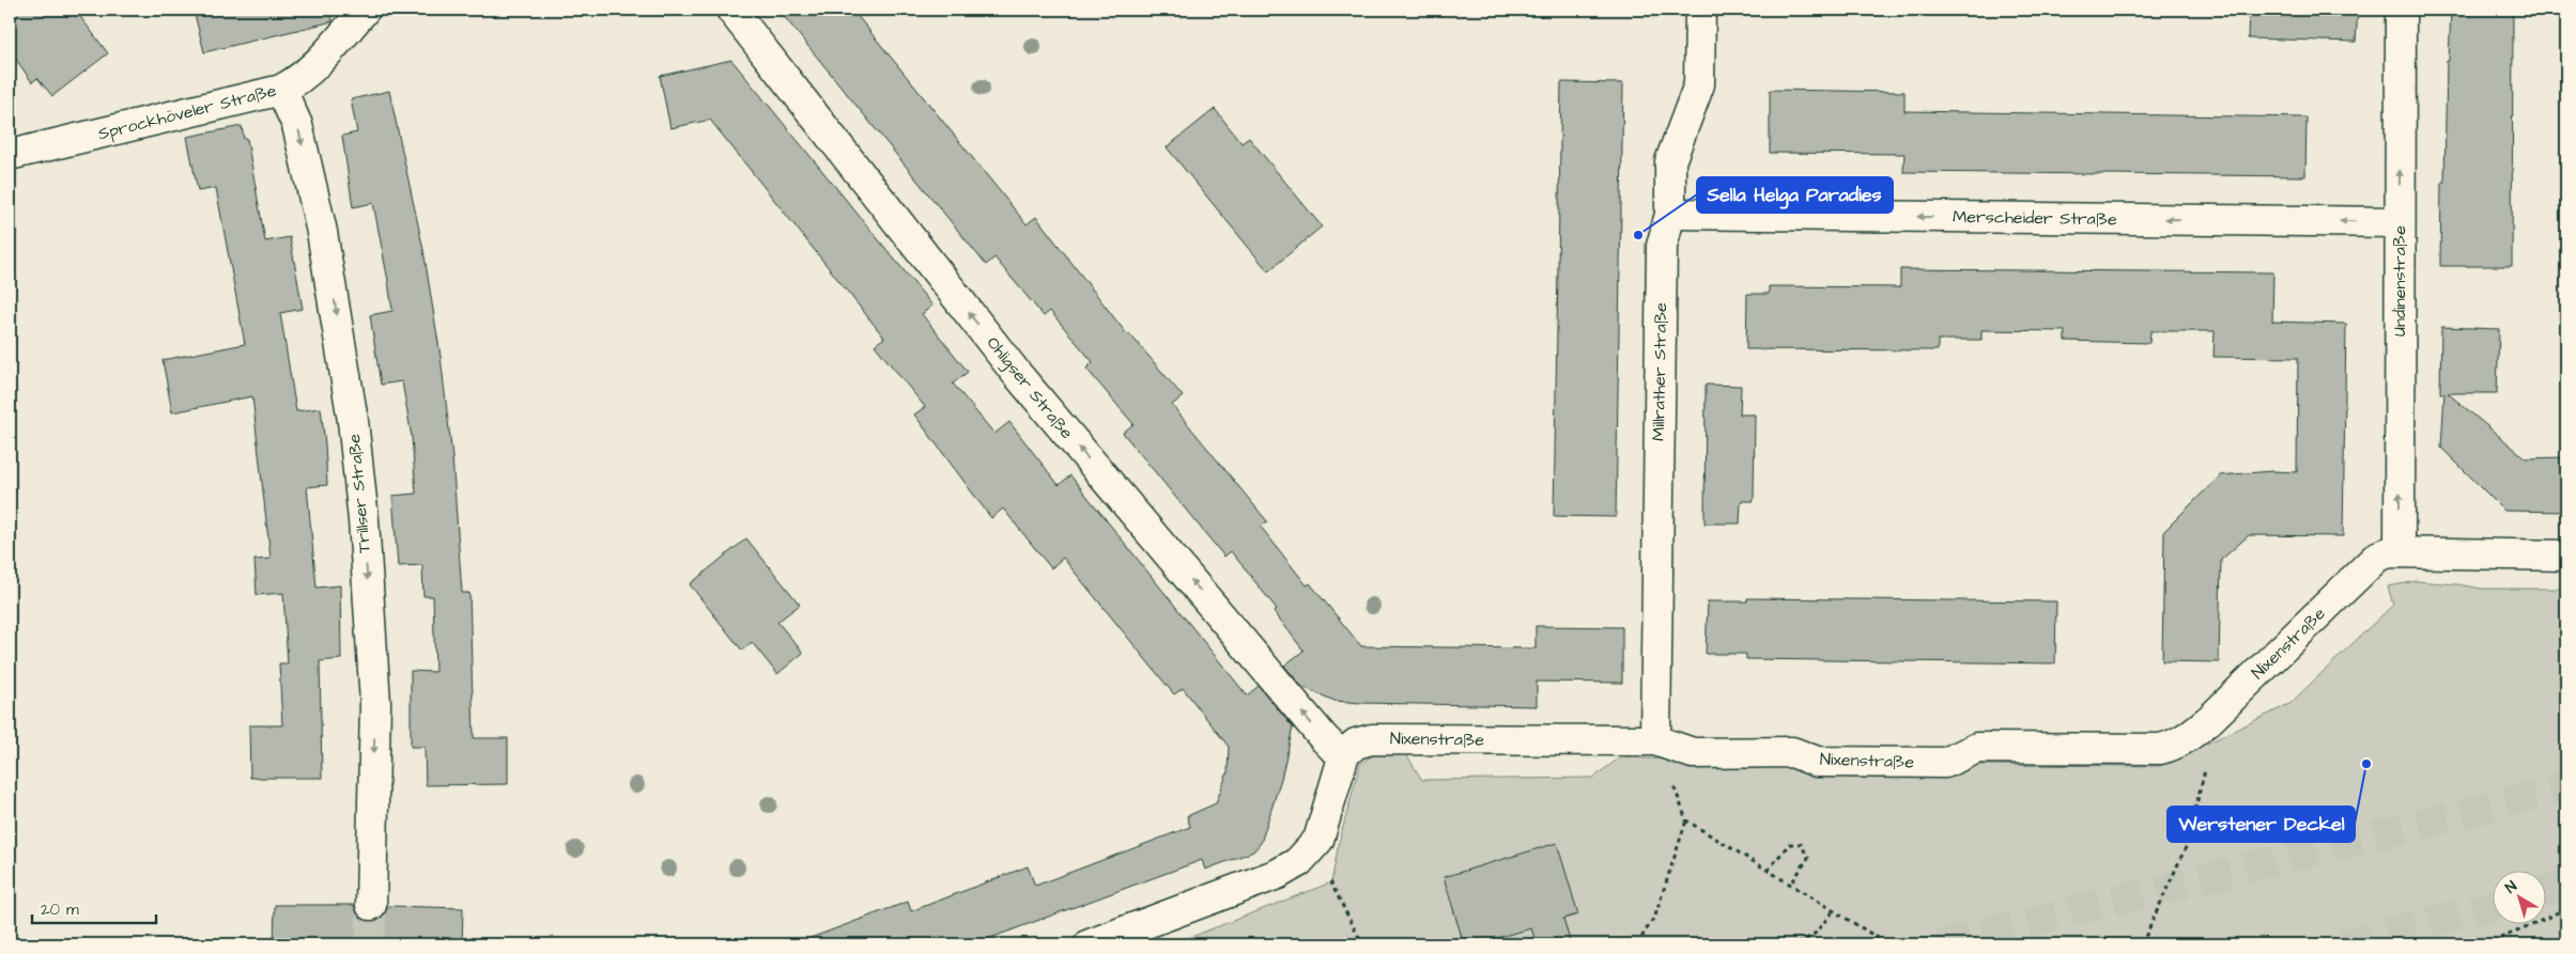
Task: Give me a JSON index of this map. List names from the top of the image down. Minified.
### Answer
{"streets":{"street":["Sprockhöveler Straße","Merscheider Straße","Undinenstraße","Millrather Straße","Ohligser Straße","Trillser Straße","Nixenstraße"]},"crossings":[["Sprockhöveler Straße","Trillser Straße"],["Merscheider Straße","Undinenstraße"],["Merscheider Straße","Millrather Straße"],["Undinenstraße","Nixenstraße"],["Millrather Straße","Nixenstraße"],["Ohligser Straße","Nixenstraße"]],"one_way":["Merscheider Straße","Undinenstraße","Ohligser Straße","Trillser Straße"],"places":["Sella Helga Paradies","Werstener Deckel"],"scale_bar":"20 m","north":"top left"}
